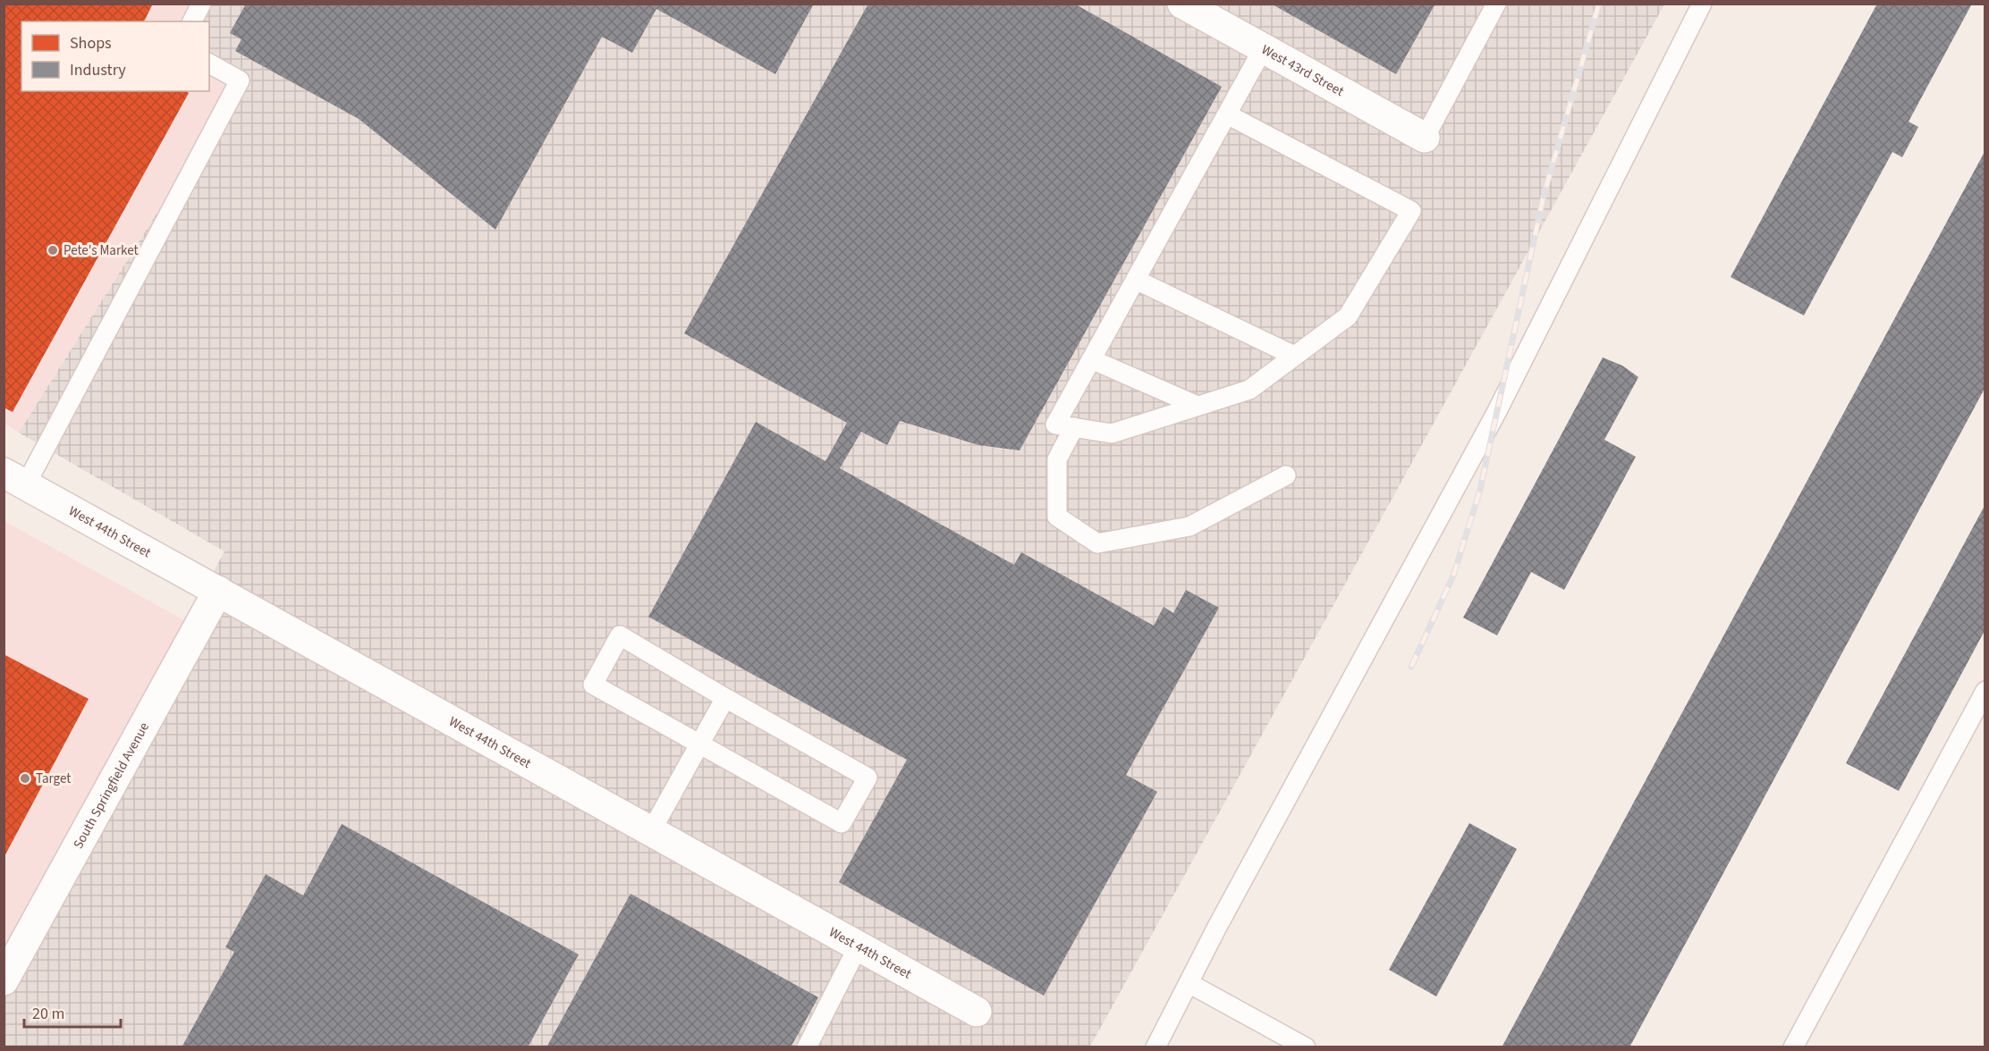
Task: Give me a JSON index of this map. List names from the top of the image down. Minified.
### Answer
{"streets":{"street":["West 43rd Street","West 44th Street","South Springfield Avenue"]},"crossings":[["West 44th Street","South Springfield Avenue"]],"places":["Pete's Market","Target"],"legend":["Shops","Industry"],"scale_bar":"20 m"}
